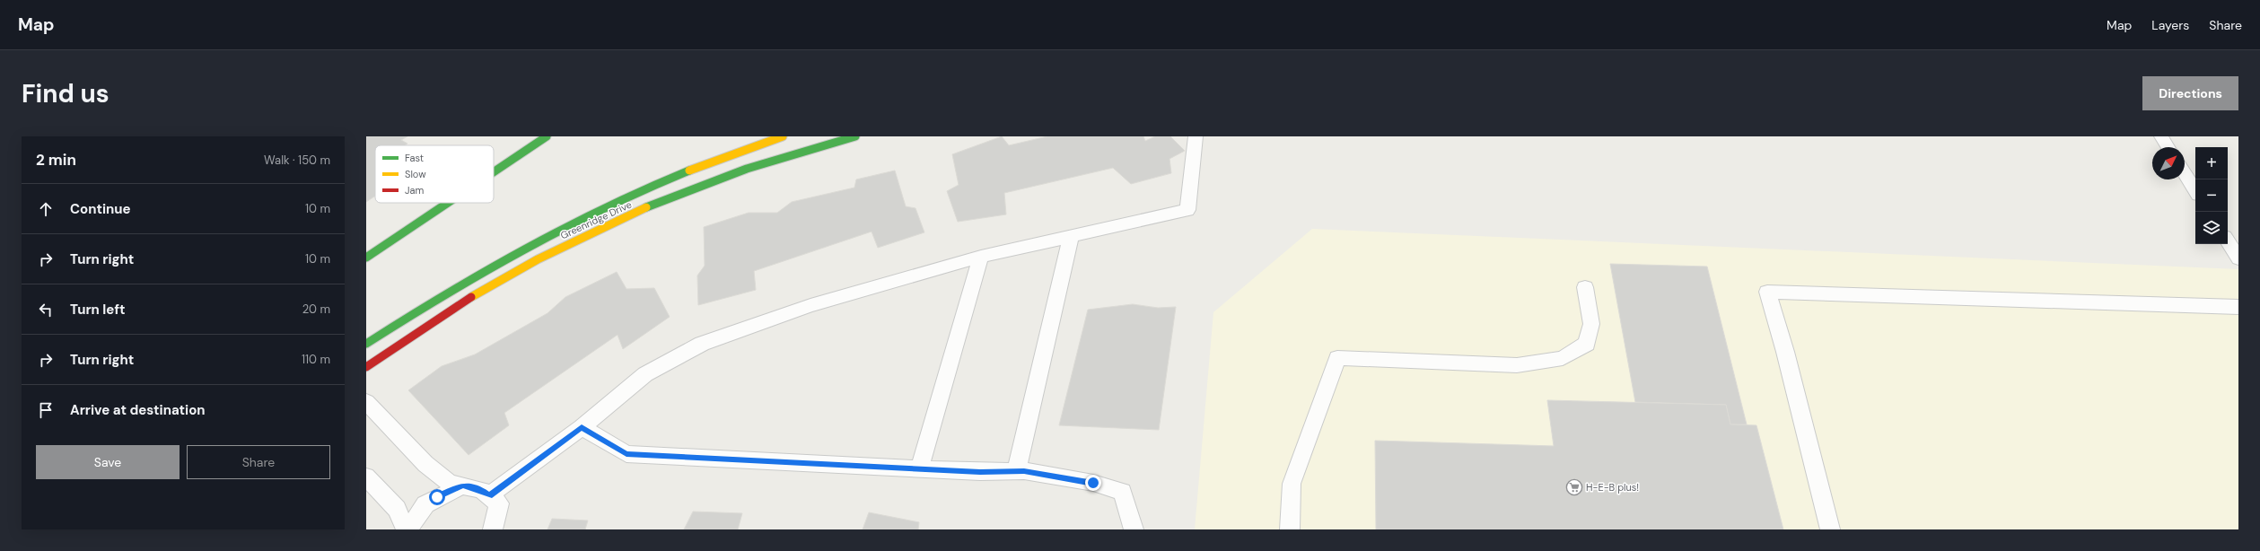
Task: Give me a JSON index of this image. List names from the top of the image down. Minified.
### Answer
{"streets":{"street":["Greenridge Drive"]},"places":{"supermarket":["H-E-B plus!"]},"legend":["Fast","Slow","Jam"],"north":"top right","page":{"header":"Map","nav":["Map","Layers","Share"],"buttons":["Directions",["Save","Share"]],"title":"Find us","heading":["2 min","Walk · 150 m"],"map_buttons":["+","−"],"list":[["Continue","10 m"],["Turn right","10 m"],["Turn left","20 m"],["Turn right","110 m"],"Arrive at destination"]}}
